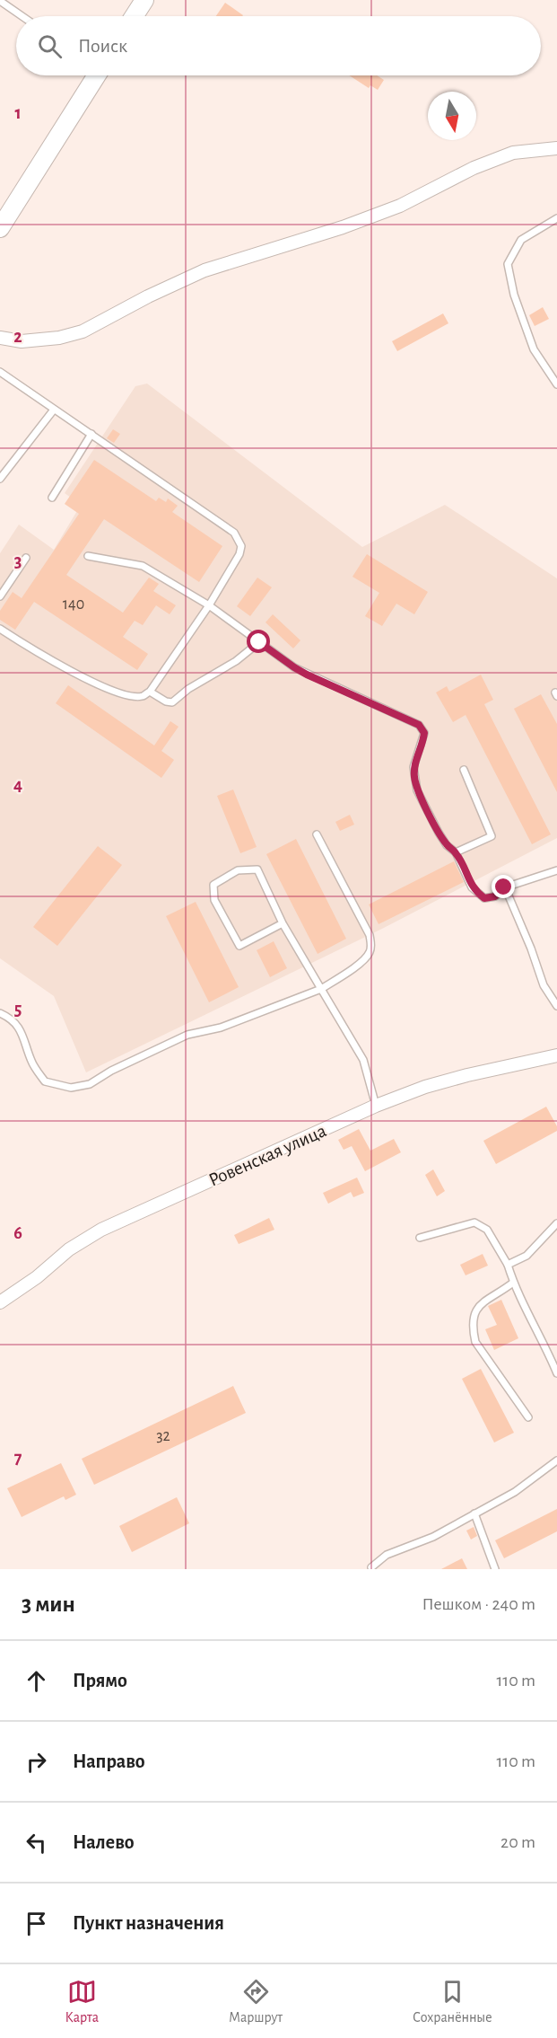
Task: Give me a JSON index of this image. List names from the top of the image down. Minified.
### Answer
{"streets":{"street":["Ровенская улица"]},"house_numbers":["140","32"],"north":"bottom","page":{"search":"Поиск","heading":["3 мин","Пешком · 240 m"],"list":[["Прямо","110 m"],["Направо","110 m"],["Налево","20 m"],"Пункт назначения"],"nav":["Карта","Маршрут","Сохранённые"]},"grid":{"rows":["1","2","3","4","5","6","7"]}}
